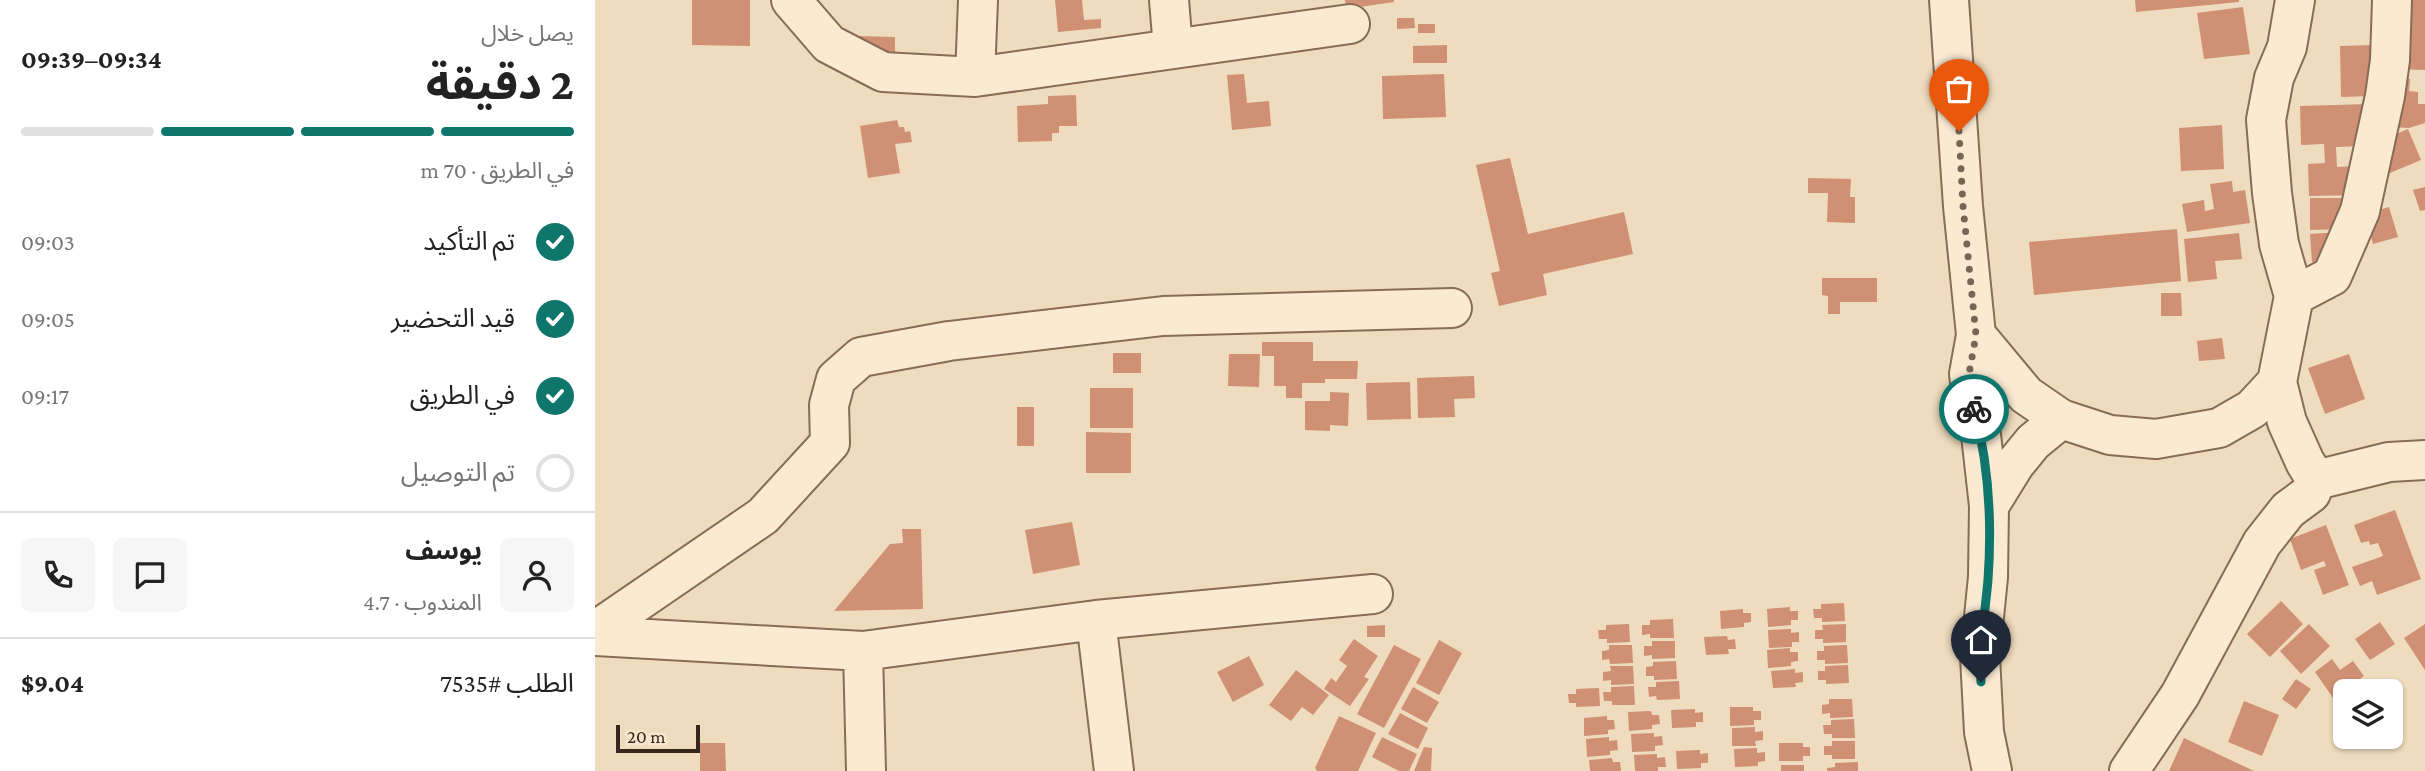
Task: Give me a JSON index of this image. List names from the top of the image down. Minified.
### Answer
{"scale_bar":"20 m","page":{"heading":["2 دقيقة","يصل خلال","09:34–09:39"],"panel":["يوسف","المندوب · 4.7","الطلب #7535","$9.04"],"bar":"في الطريق · 70 m","list":[["تم التأكيد","09:03"],["قيد التحضير","09:05"],["في الطريق","09:17"],"تم التوصيل"],"scale":"20 m"}}
